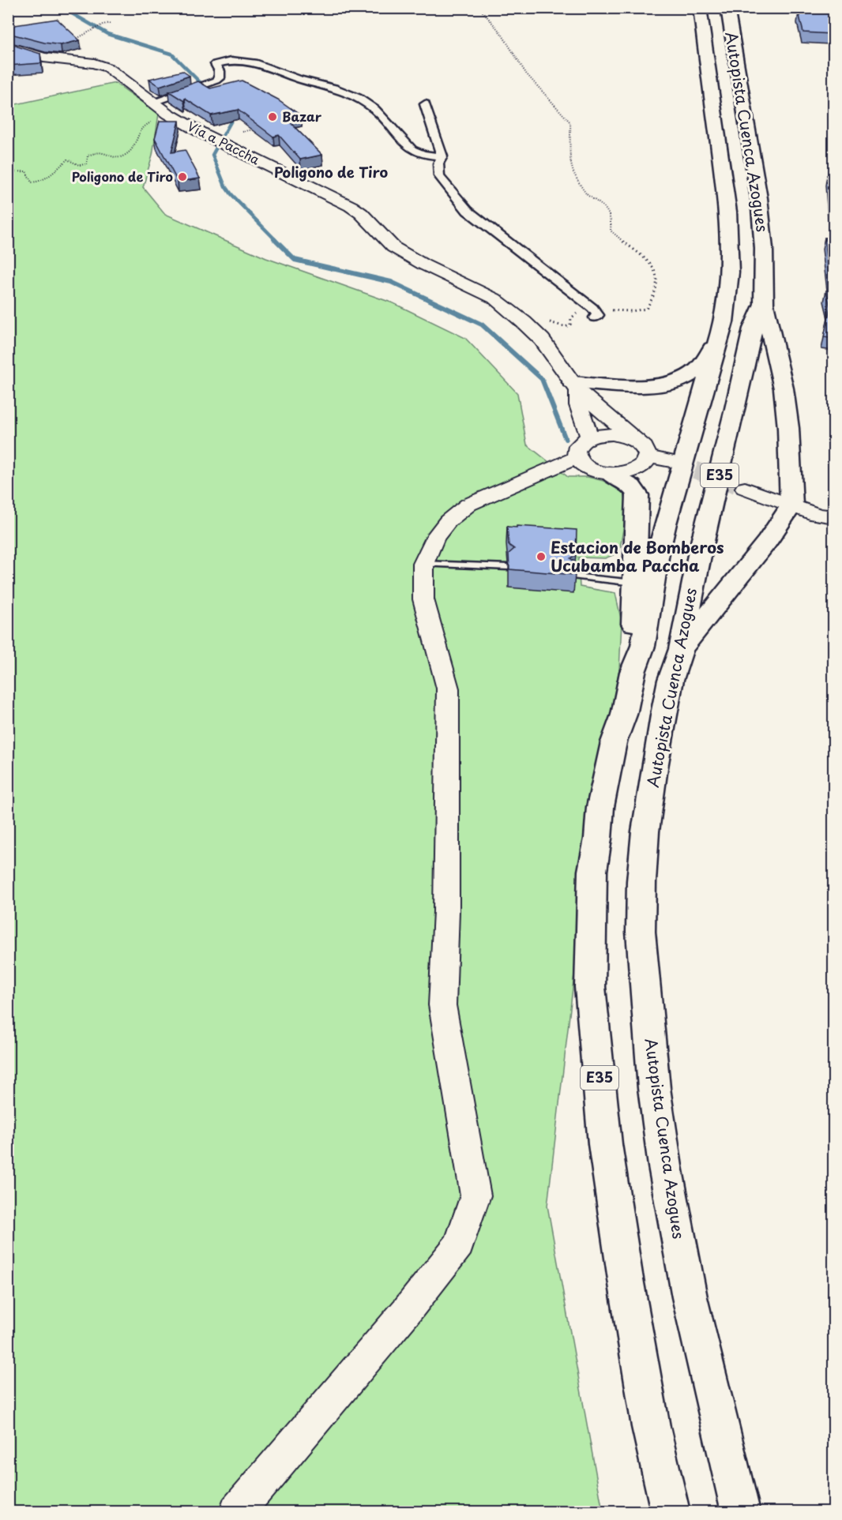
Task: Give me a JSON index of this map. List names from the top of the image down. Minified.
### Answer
{"streets":{"highway":["Autopista Cuenca Azogues","E35"],"main road":["Vía a Paccha"]},"districts":["Poligono de Tiro"],"places":["Bazar","Poligono de Tiro","Estacion de Bomberos Ucubamba Paccha"]}
